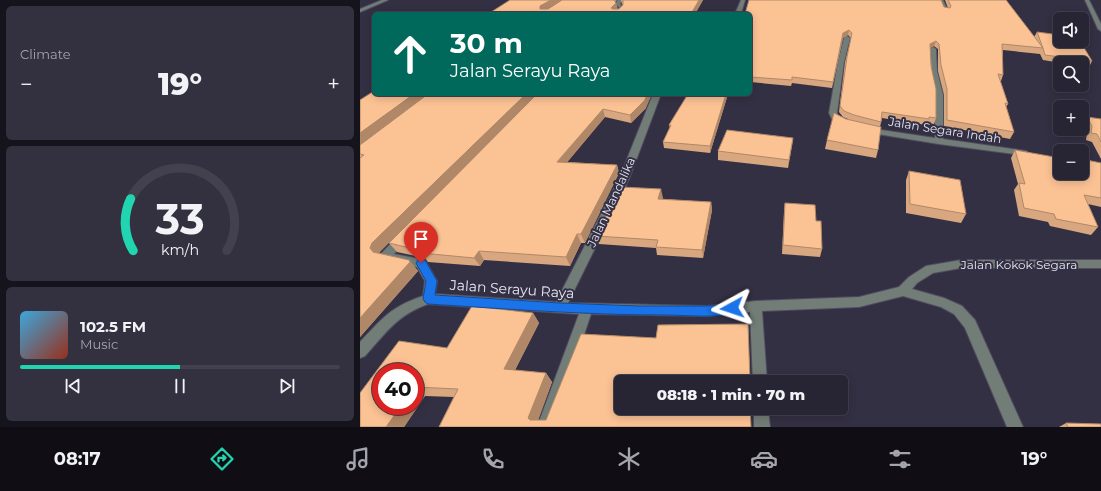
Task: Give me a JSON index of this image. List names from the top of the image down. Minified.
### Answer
{"streets":{"street":["Jalan Segara Indah","Jalan Mandalika","Jalan Kokok Segara","Jalan Serayu Raya"]},"crossings":[["Jalan Mandalika","Jalan Serayu Raya"]],"page":{"tile":"Climate","map_buttons":["+","−"],"turn":["30 m","Jalan Serayu Raya"],"heat":["−","19°","+"],"song":["102.5 FM","Music"],"limit":"40","trip":"08:18 · 1 min · 70 m","tabs":["08:17","19°"],"gauge":["33","km/h"]}}
